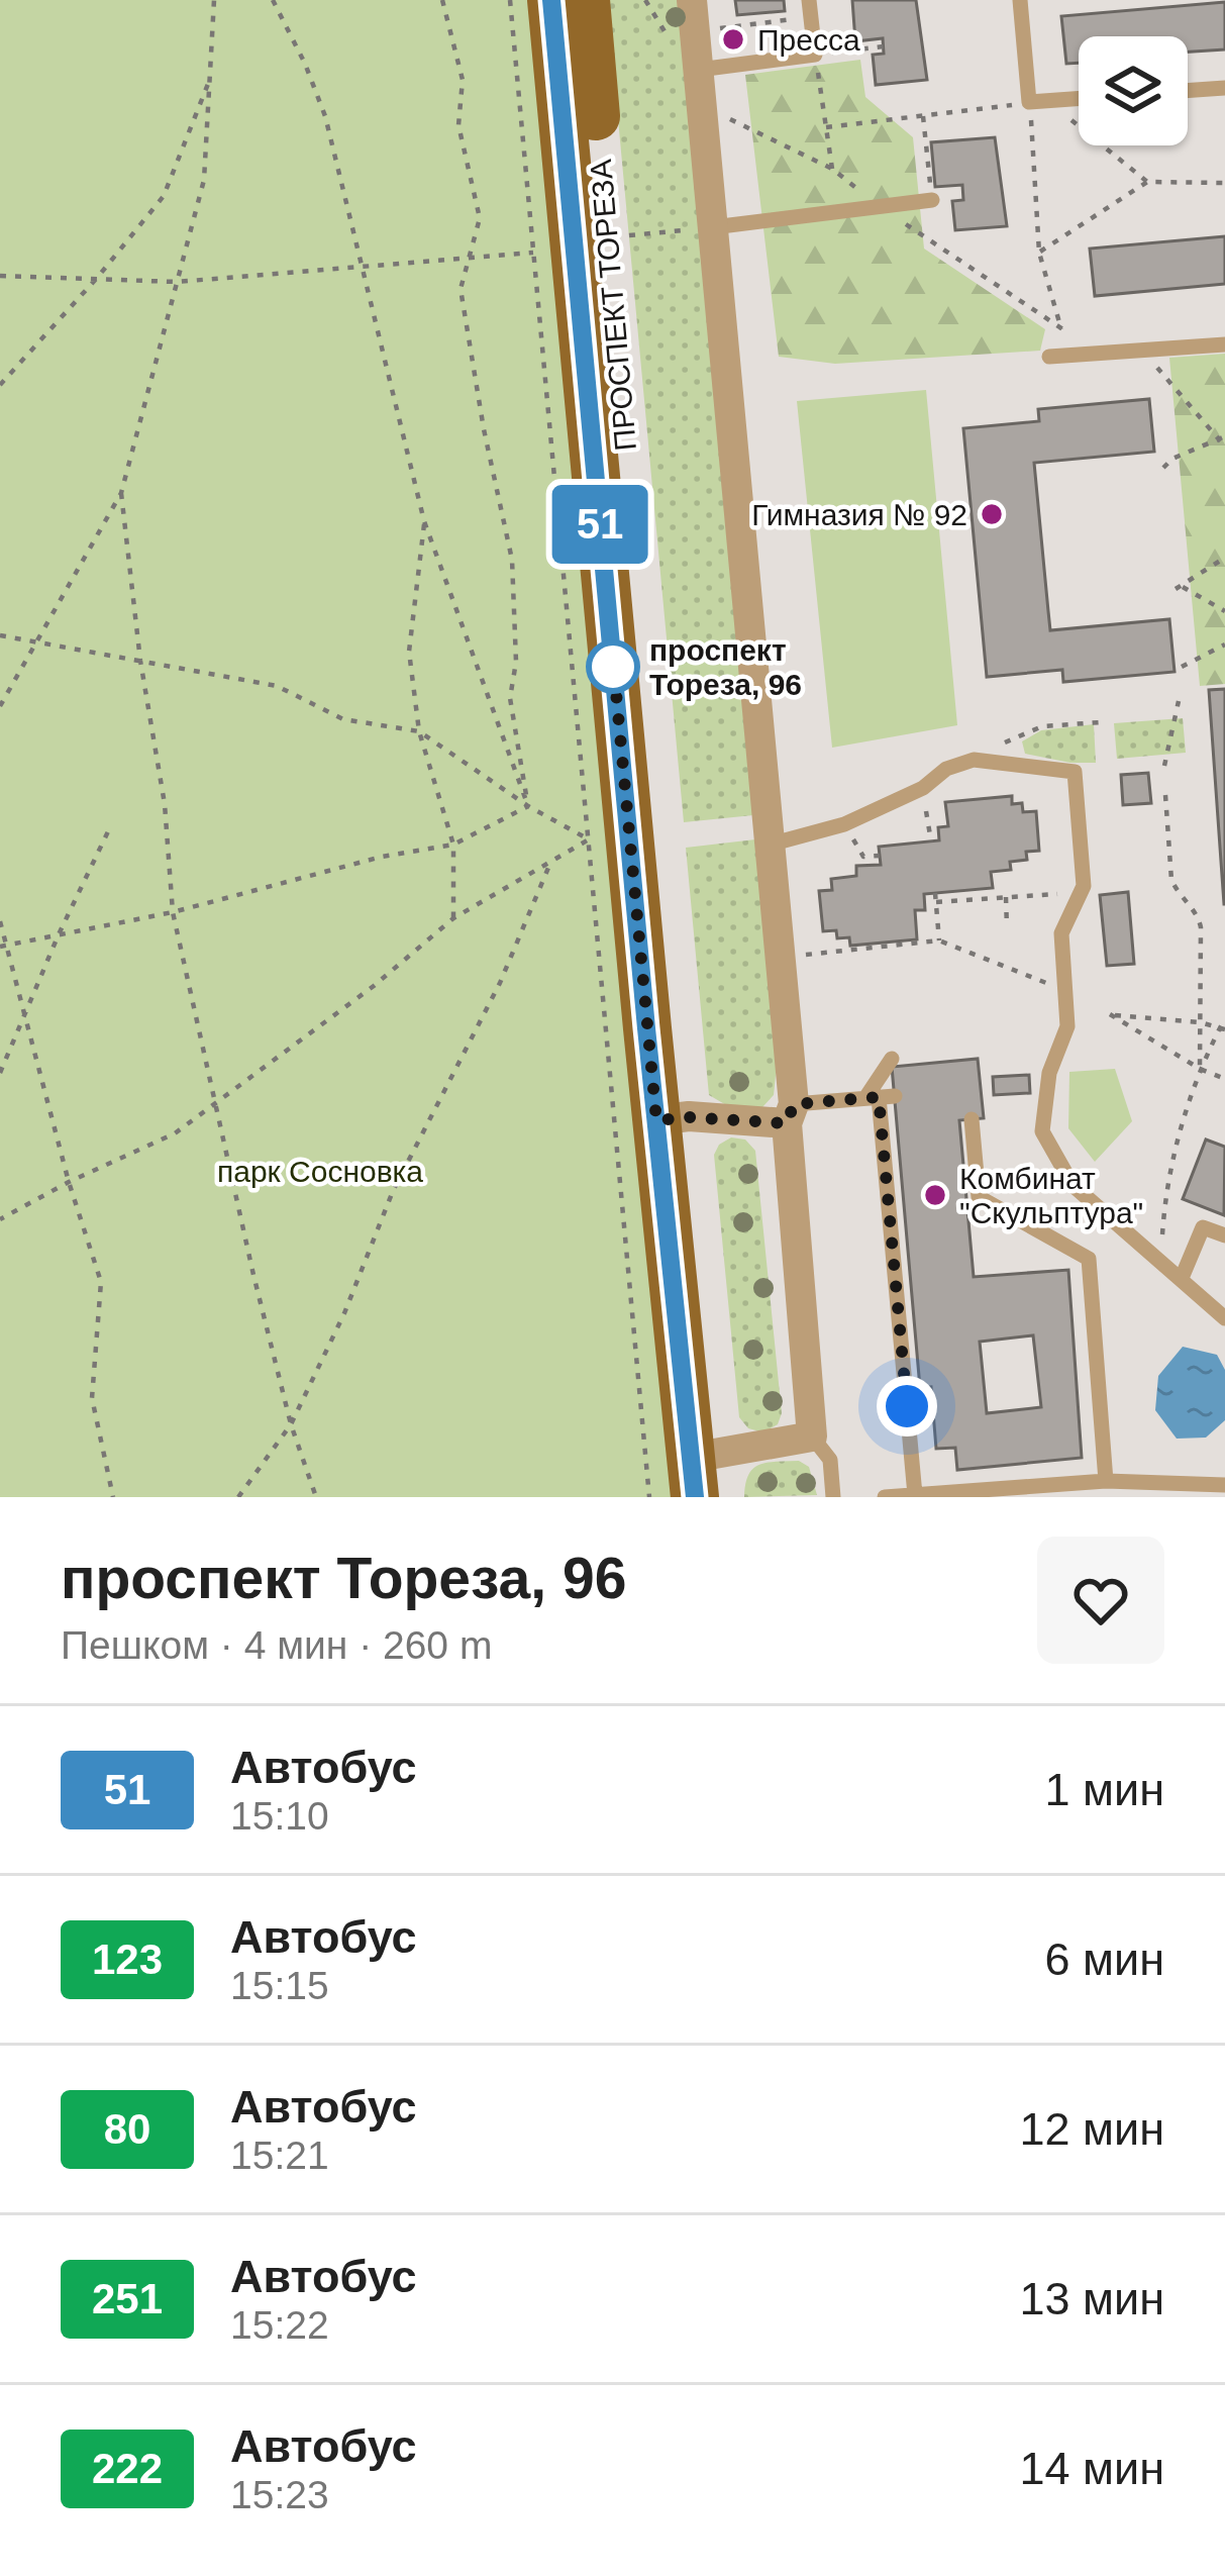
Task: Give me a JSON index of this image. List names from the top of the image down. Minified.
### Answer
{"streets":{"main road":["ПРОСПЕКТ ТОРЕЗА"]},"parks":["парк Сосновка"],"places":["Пресса","Гимназия № 92","проспект Тореза, 96","Комбинат \"Скульптура\""],"lines":["bus line 51"],"page":{"on_map":"51","heading":["проспект Тореза, 96","Пешком · 4 мин · 260 m"],"list":[{"mark":"51","name":"Автобус","note":"15:10","value":"1 мин"},{"mark":"123","name":"Автобус","note":"15:15","value":"6 мин"},{"mark":"80","name":"Автобус","note":"15:21","value":"12 мин"},{"mark":"251","name":"Автобус","note":"15:22","value":"13 мин"},{"mark":"222","name":"Автобус","note":"15:23","value":"14 мин"}]}}
